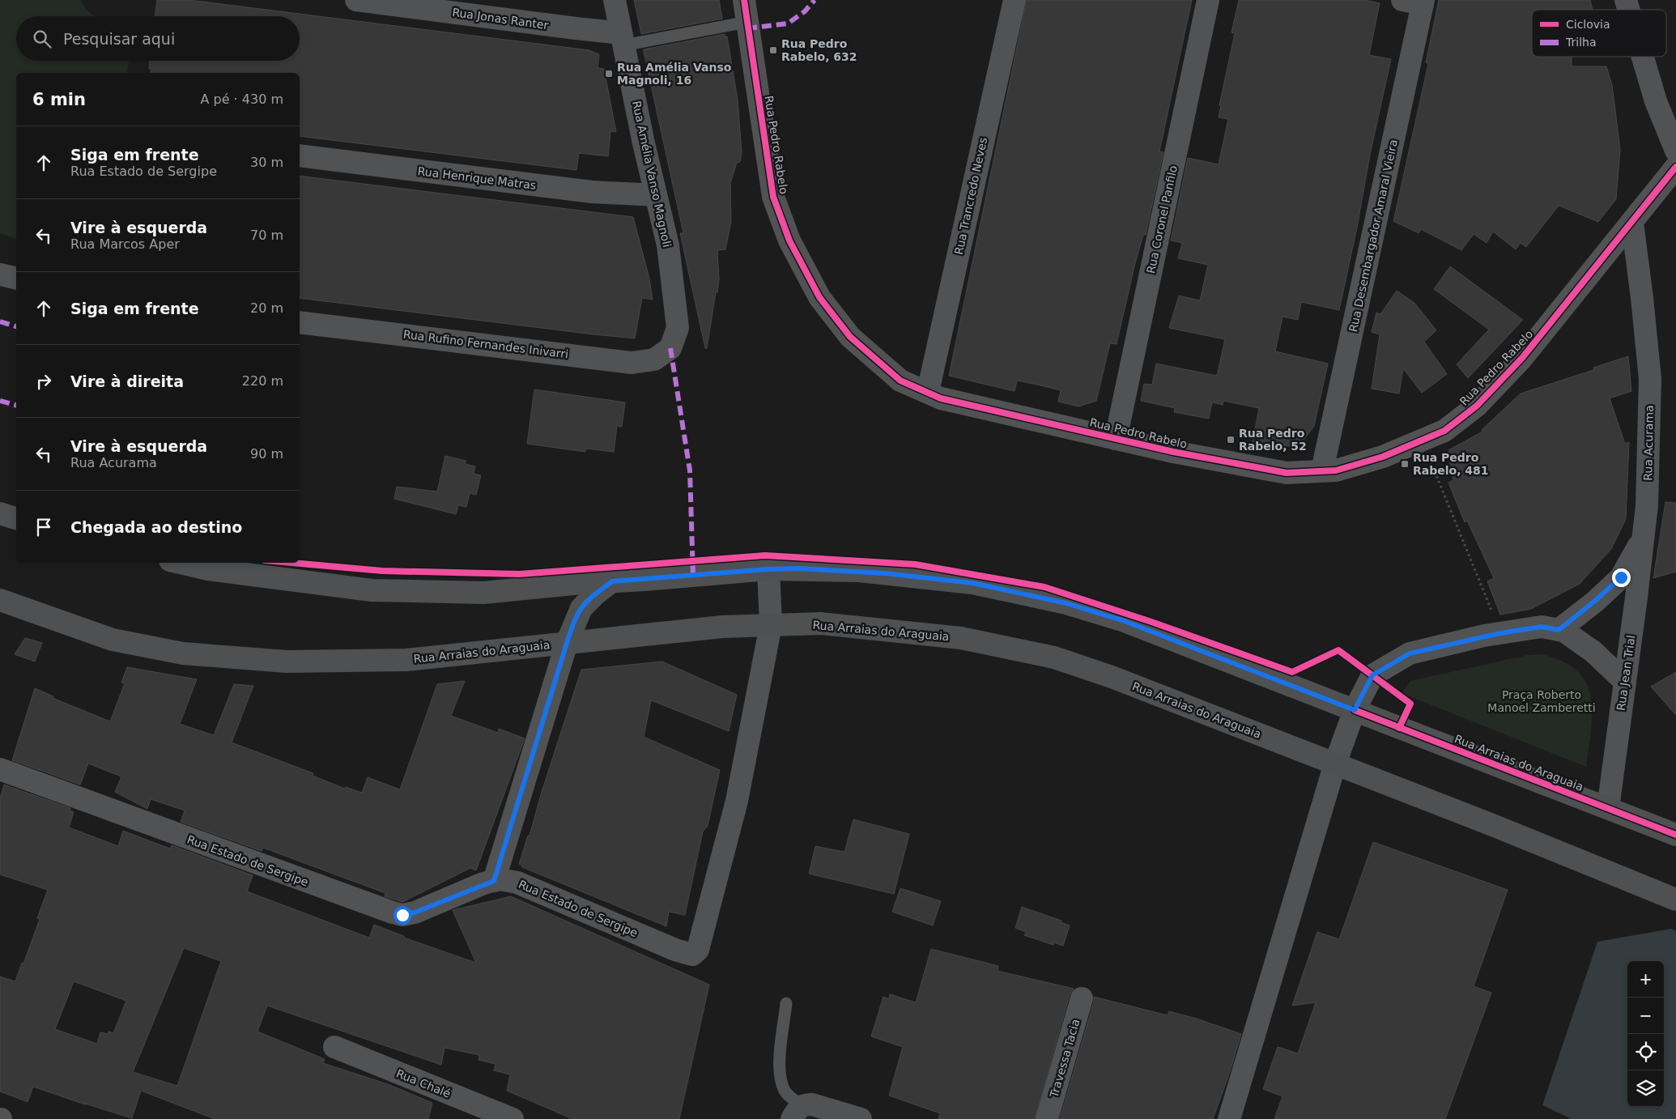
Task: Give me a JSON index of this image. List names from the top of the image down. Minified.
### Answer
{"streets":{"main road":["Rua Arraias do Araguaia"],"street":["Rua Jonas Ranter","Rua Pedro Rabelo","Rua Amélia Vanso Magnoli","Rua Henrique Matras","Rua Trancredo Neves","Rua Coronel Panfilo","Rua Desembargador Amaral Vieira","Rua Rufino Fernandes Inivarri","Rua Acurama","Rua Jean Trial","Rua Estado de Sergipe","Travessa Tacia","Rua Chalé"]},"crossings":[["Rua Jonas Ranter","Rua Amélia Vanso Magnoli"],["Rua Pedro Rabelo","Rua Trancredo Neves"],["Rua Pedro Rabelo","Rua Coronel Panfilo"],["Rua Pedro Rabelo","Rua Desembargador Amaral Vieira"],["Rua Pedro Rabelo","Rua Acurama"],["Rua Amélia Vanso Magnoli","Rua Henrique Matras"],["Rua Amélia Vanso Magnoli","Rua Rufino Fernandes Inivarri"],["Rua Acurama","Rua Jean Trial"],["Rua Arraias do Araguaia","Rua Jean Trial"],["Rua Arraias do Araguaia","Rua Estado de Sergipe"]],"parks":["Praça Roberto Manoel Zamberetti"],"places":{"transit":["Rua Pedro Rabelo, 632","Rua Amélia Vanso Magnoli, 16","Rua Pedro Rabelo, 52","Rua Pedro Rabelo, 481"]},"legend":["Ciclovia","Trilha"],"page":{"search":"Pesquisar aqui","heading":["6 min","A pé · 430 m"],"list":[["Siga em frente","Rua Estado de Sergipe","30 m"],["Vire à esquerda","Rua Marcos Aper","70 m"],["Siga em frente","20 m"],["Vire à direita","220 m"],["Vire à esquerda","Rua Acurama","90 m"],"Chegada ao destino"],"map_buttons":["+","−"]}}
